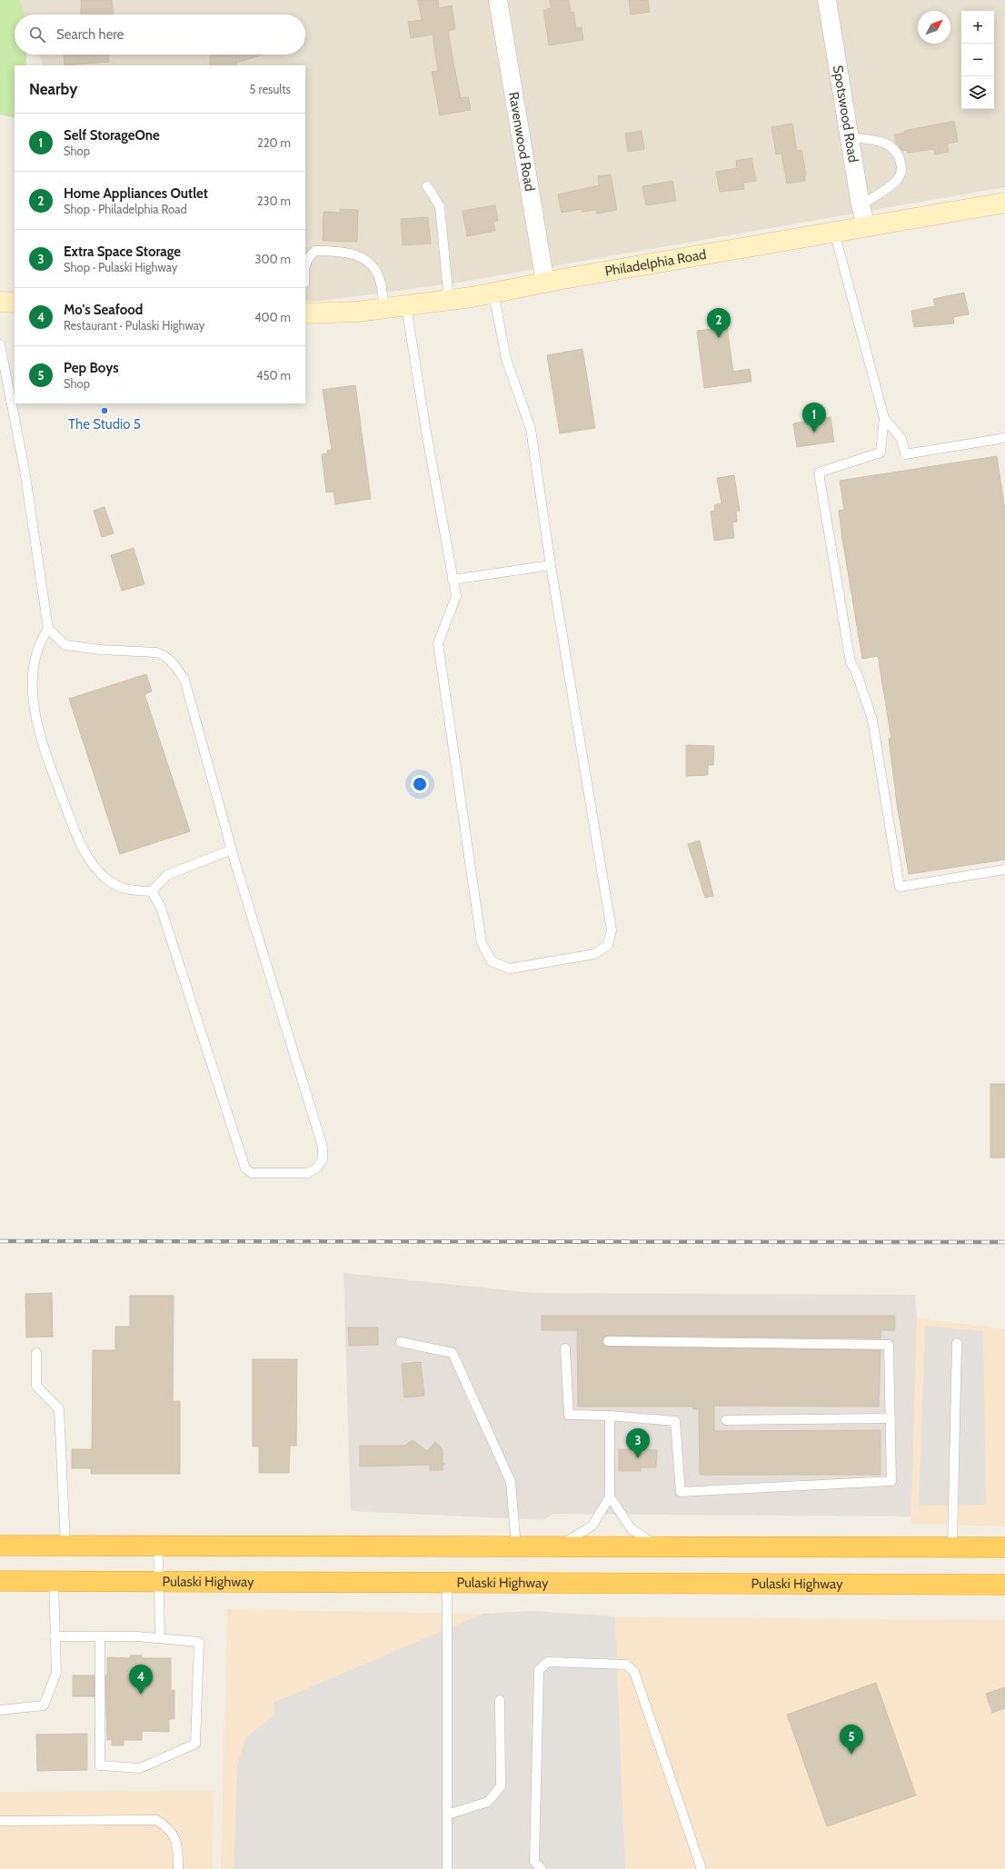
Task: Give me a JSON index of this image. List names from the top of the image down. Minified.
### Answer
{"streets":{"highway":["Pulaski Highway"],"main road":["Philadelphia Road"],"street":["Spotswood Road","Ravenwood Road"]},"crossings":[["Spotswood Road","Philadelphia Road"],["Ravenwood Road","Philadelphia Road"]],"places":["The Studio 5"],"north":"top right","page":{"map_buttons":["+","−"],"search":"Search here","heading":["Nearby","5 results"],"list":[{"mark":"1","name":"Self StorageOne","note":"Shop","value":"220 m"},{"mark":"2","name":"Home Appliances Outlet","note":"Shop · Philadelphia Road","value":"230 m"},{"mark":"3","name":"Extra Space Storage","note":"Shop · Pulaski Highway","value":"300 m"},{"mark":"4","name":"Mo's Seafood","note":"Restaurant · Pulaski Highway","value":"400 m"},{"mark":"5","name":"Pep Boys","note":"Shop","value":"450 m"}],"pins":["2","1","3","4","5"]}}
